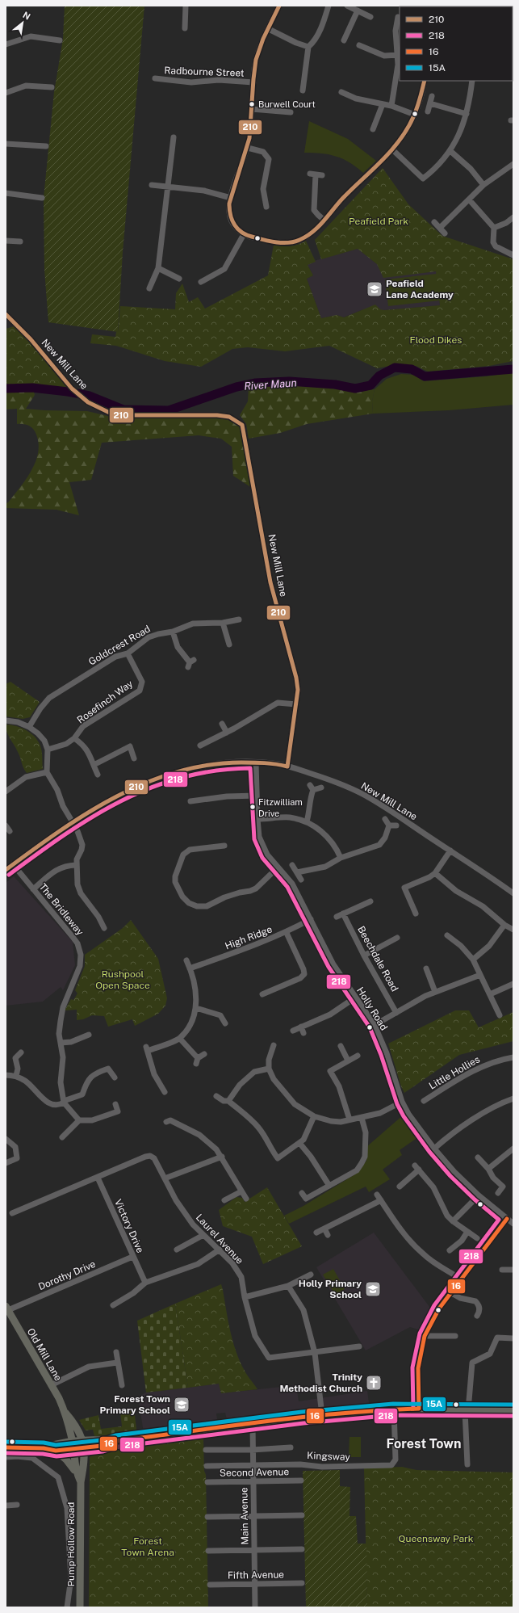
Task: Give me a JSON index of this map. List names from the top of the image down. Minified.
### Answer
{"streets":{"main road":["Old Mill Lane","Pump Hollow Road"],"street":["Radbourne Street","New Mill Lane","Goldcrest Road","Rosefinch Way","The Bridleway","High Ridge","Beechdale Road","Holly Road","Little Hollies","Victory Drive","Laurel Avenue","Dorothy Drive","Kingsway","Second Avenue","Main Avenue","Fifth Avenue"]},"crossings":[["Goldcrest Road","Rosefinch Way"],["High Ridge","Holly Road"],["Victory Drive","Laurel Avenue"],["Victory Drive","Dorothy Drive"],["Dorothy Drive","Old Mill Lane"],["Old Mill Lane","Pump Hollow Road"],["Kingsway","Main Avenue"],["Second Avenue","Main Avenue"],["Main Avenue","Fifth Avenue"]],"districts":["Forest Town"],"water":["River Maun"],"parks":["Peafield Park","Flood Dikes","Rushpool Open Space","Queensway Park","Forest Town Arena"],"places":{"other":["Burwell Court","Fitzwilliam Drive"],"school or university":["Peafield Lane Academy","Holly Primary School","Forest Town Primary School"],"church":["Trinity Methodist Church"]},"lines":["transit line 210","transit line 218","transit line 16","transit line 15A"],"legend":["210","218","16","15A"],"north":"top right"}
